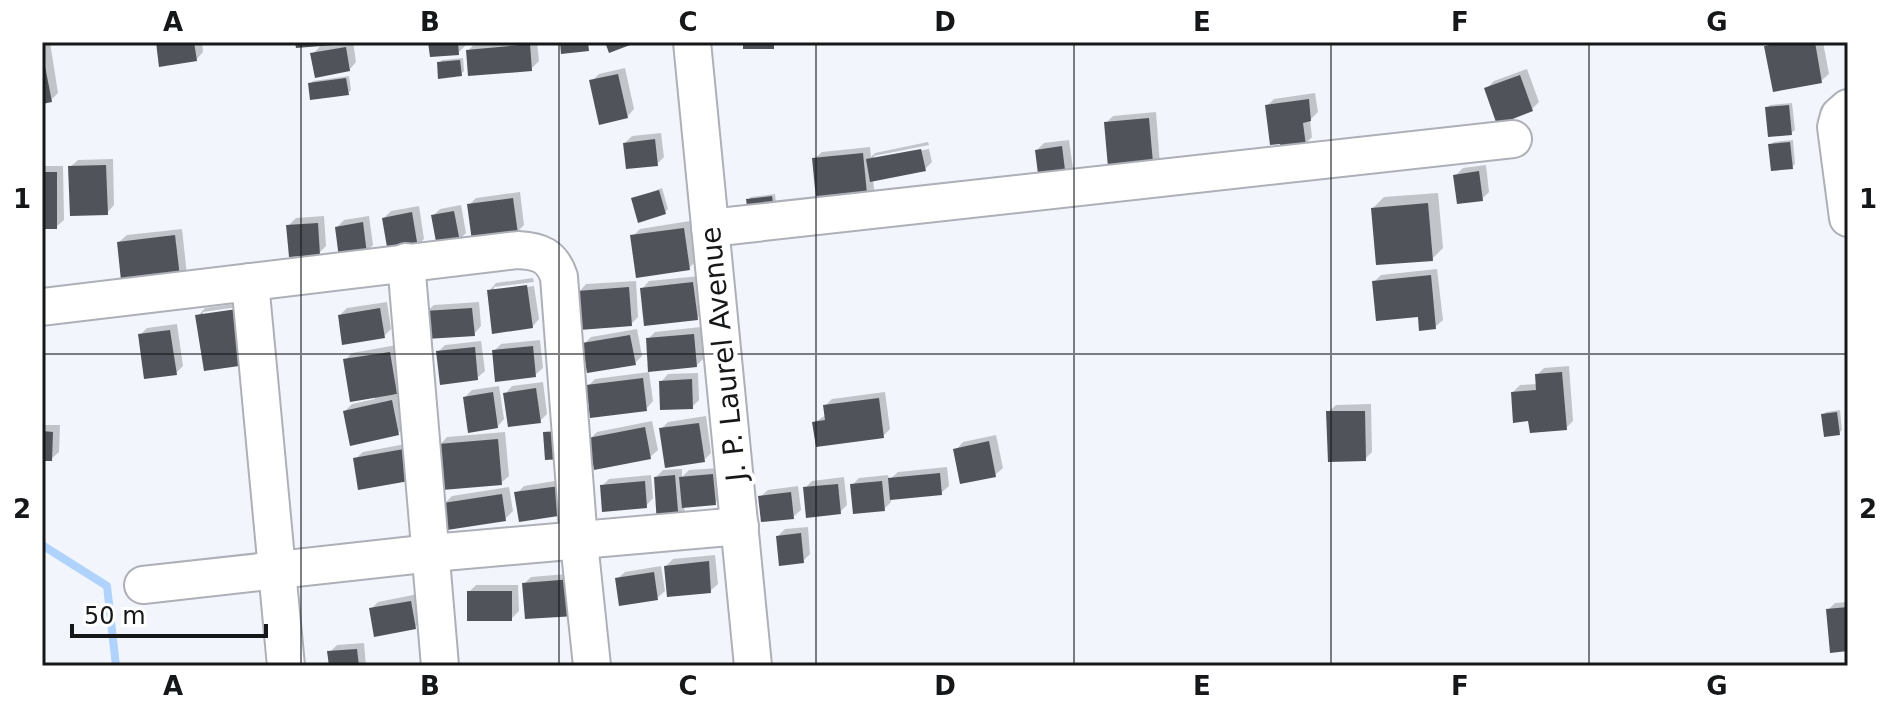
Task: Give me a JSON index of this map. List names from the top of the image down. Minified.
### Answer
{"streets":{"street":["J. P. Laurel Avenue"]},"scale_bar":"50 m","grid":{"columns":["A","B","C","D","E","F","G"],"rows":["1","2"]}}
